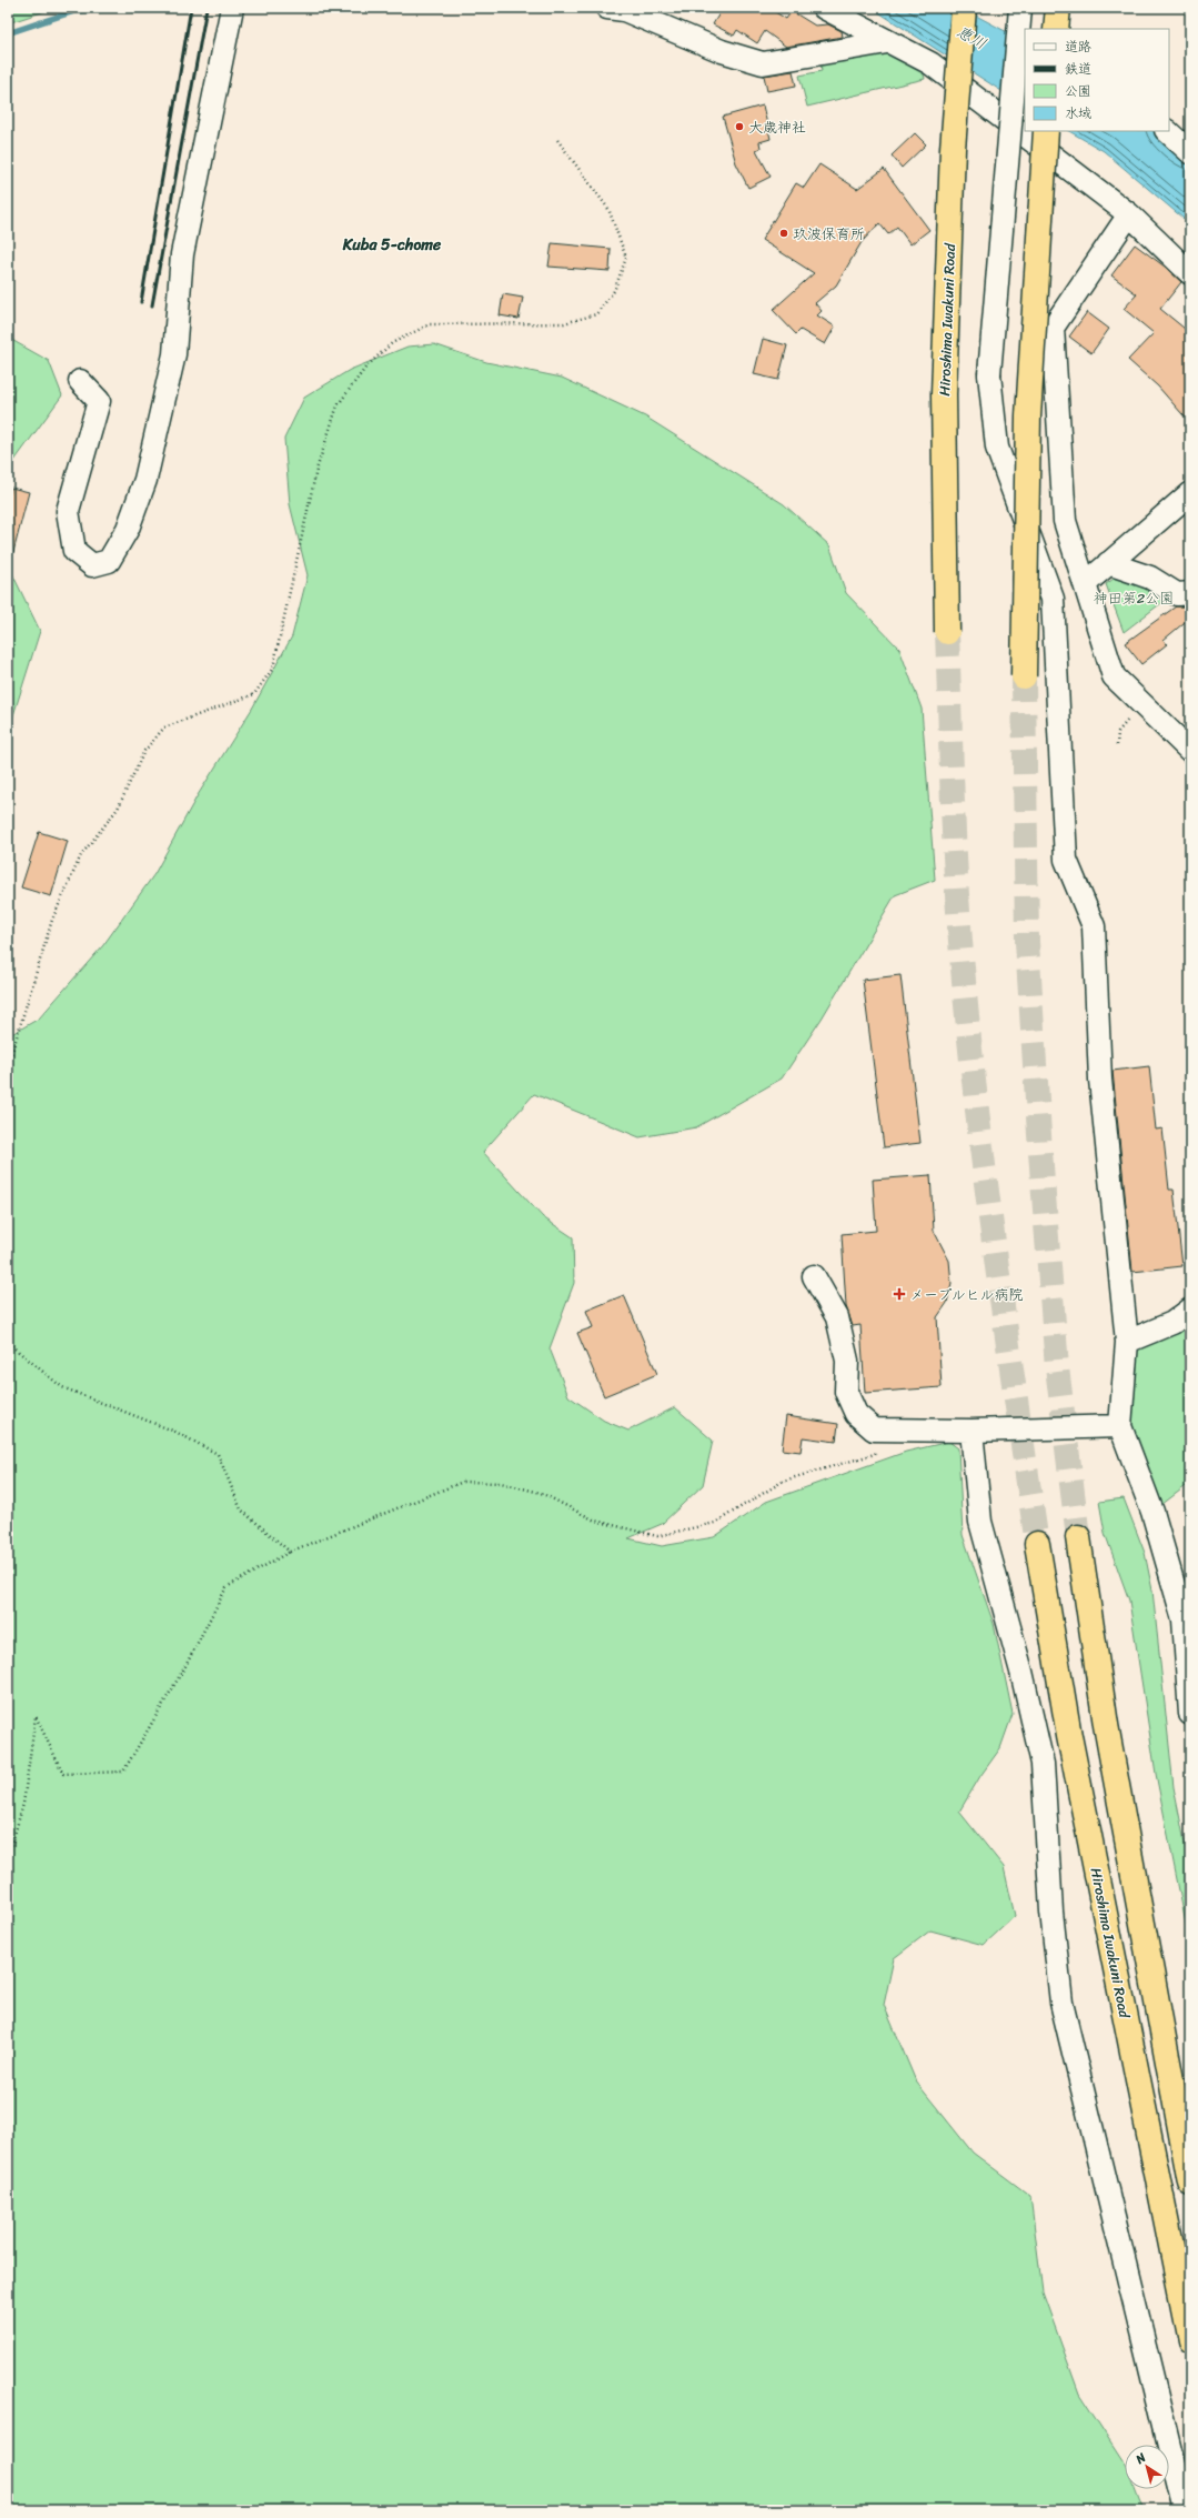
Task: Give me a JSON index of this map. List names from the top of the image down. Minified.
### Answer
{"streets":{"highway":["Hiroshima Iwakuni Road"]},"districts":["Kuba 5-chome"],"water":["恵川"],"parks":["神田第2公園"],"places":{"other":["大歳神社","玖波保育所"],"health":["メープルヒル病院"]},"legend":["道路","鉄道","公園","水域"],"north":"top left"}
